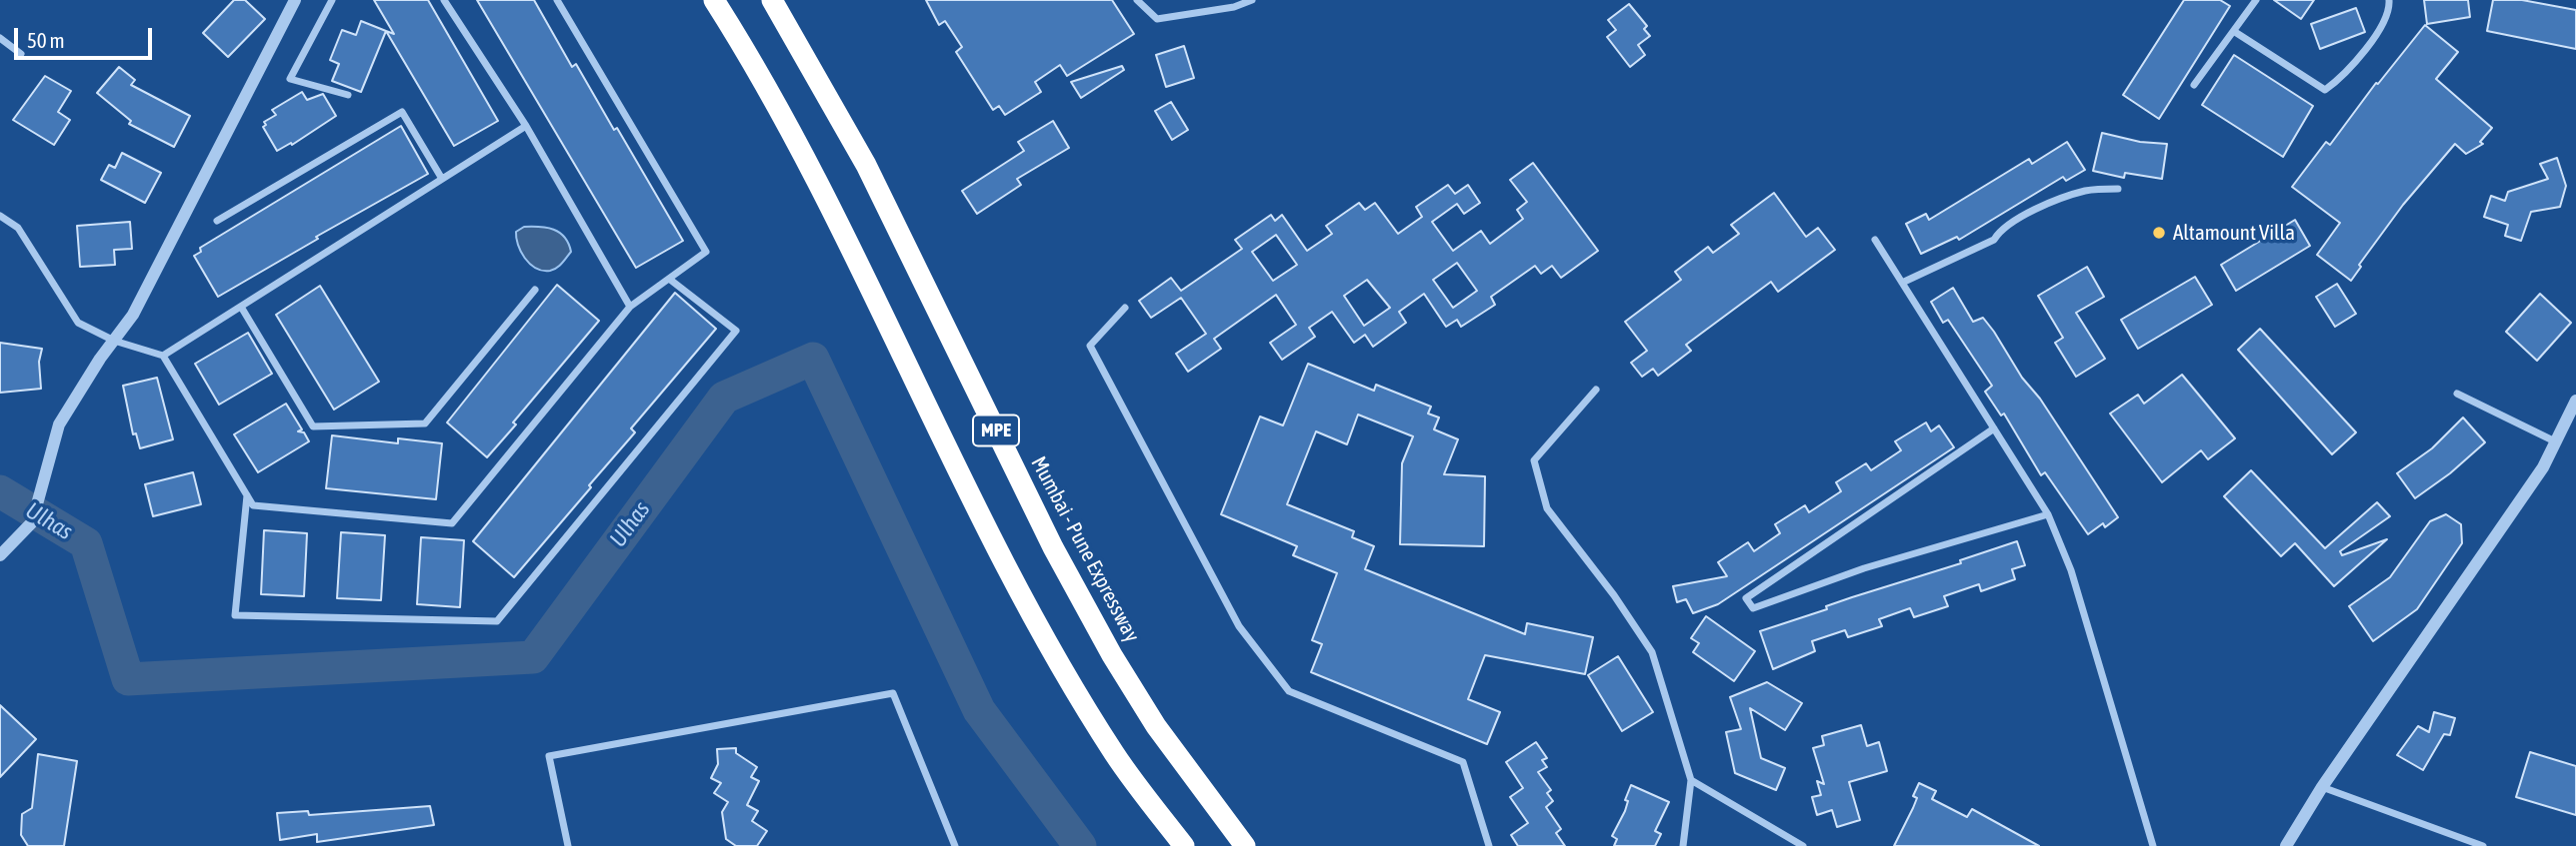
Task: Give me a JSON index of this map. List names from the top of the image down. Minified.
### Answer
{"streets":{"highway":["MPE","Mumbai - Pune Expressway"]},"water":["Ulhas"],"places":["Altamount Villa"],"scale_bar":"50 m"}
